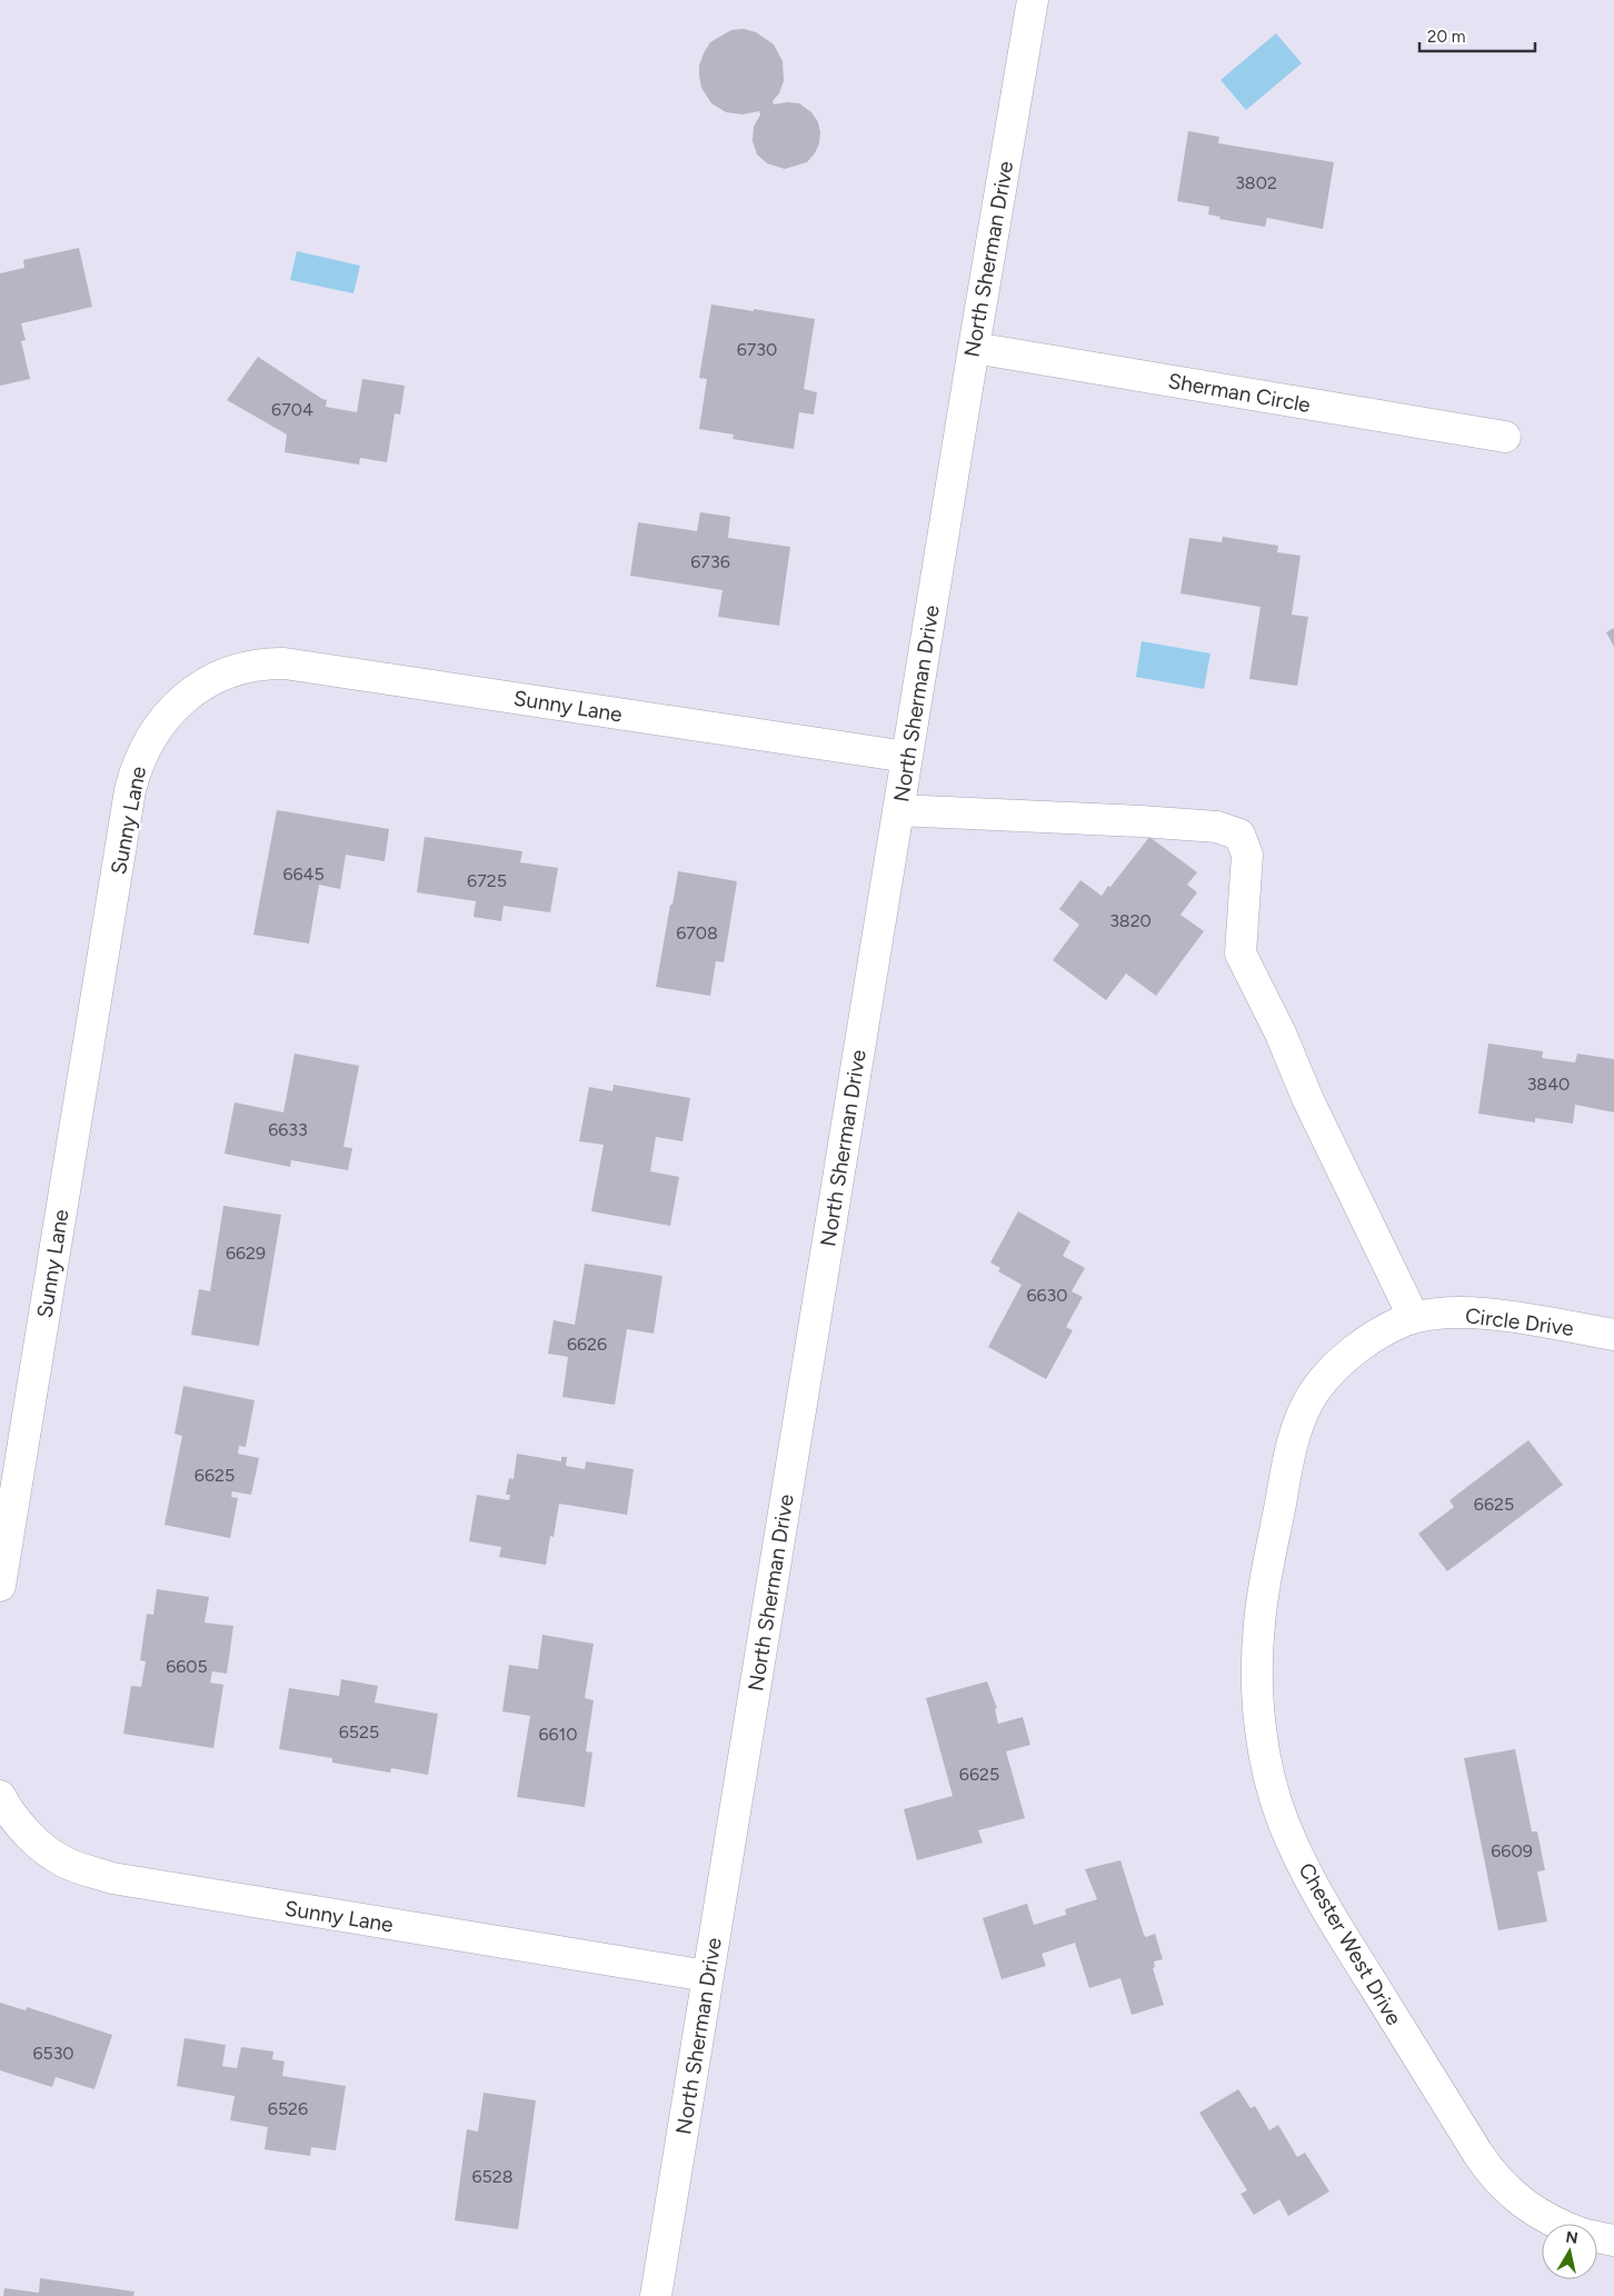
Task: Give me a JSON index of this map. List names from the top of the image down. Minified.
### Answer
{"streets":{"street":["North Sherman Drive","Sherman Circle","Sunny Lane","Circle Drive","Chester West Drive"]},"crossings":[["North Sherman Drive","Sherman Circle"],["North Sherman Drive","Sunny Lane"],["Circle Drive","Chester West Drive"]],"house_numbers":["3802","6730","6704","6736","6645","6725","3820","6708","3840","6633","6629","6630","6626","6625","6625","6605","6525","6610","6625","6609","6530","6526","6528"],"scale_bar":"20 m","north":"top"}
